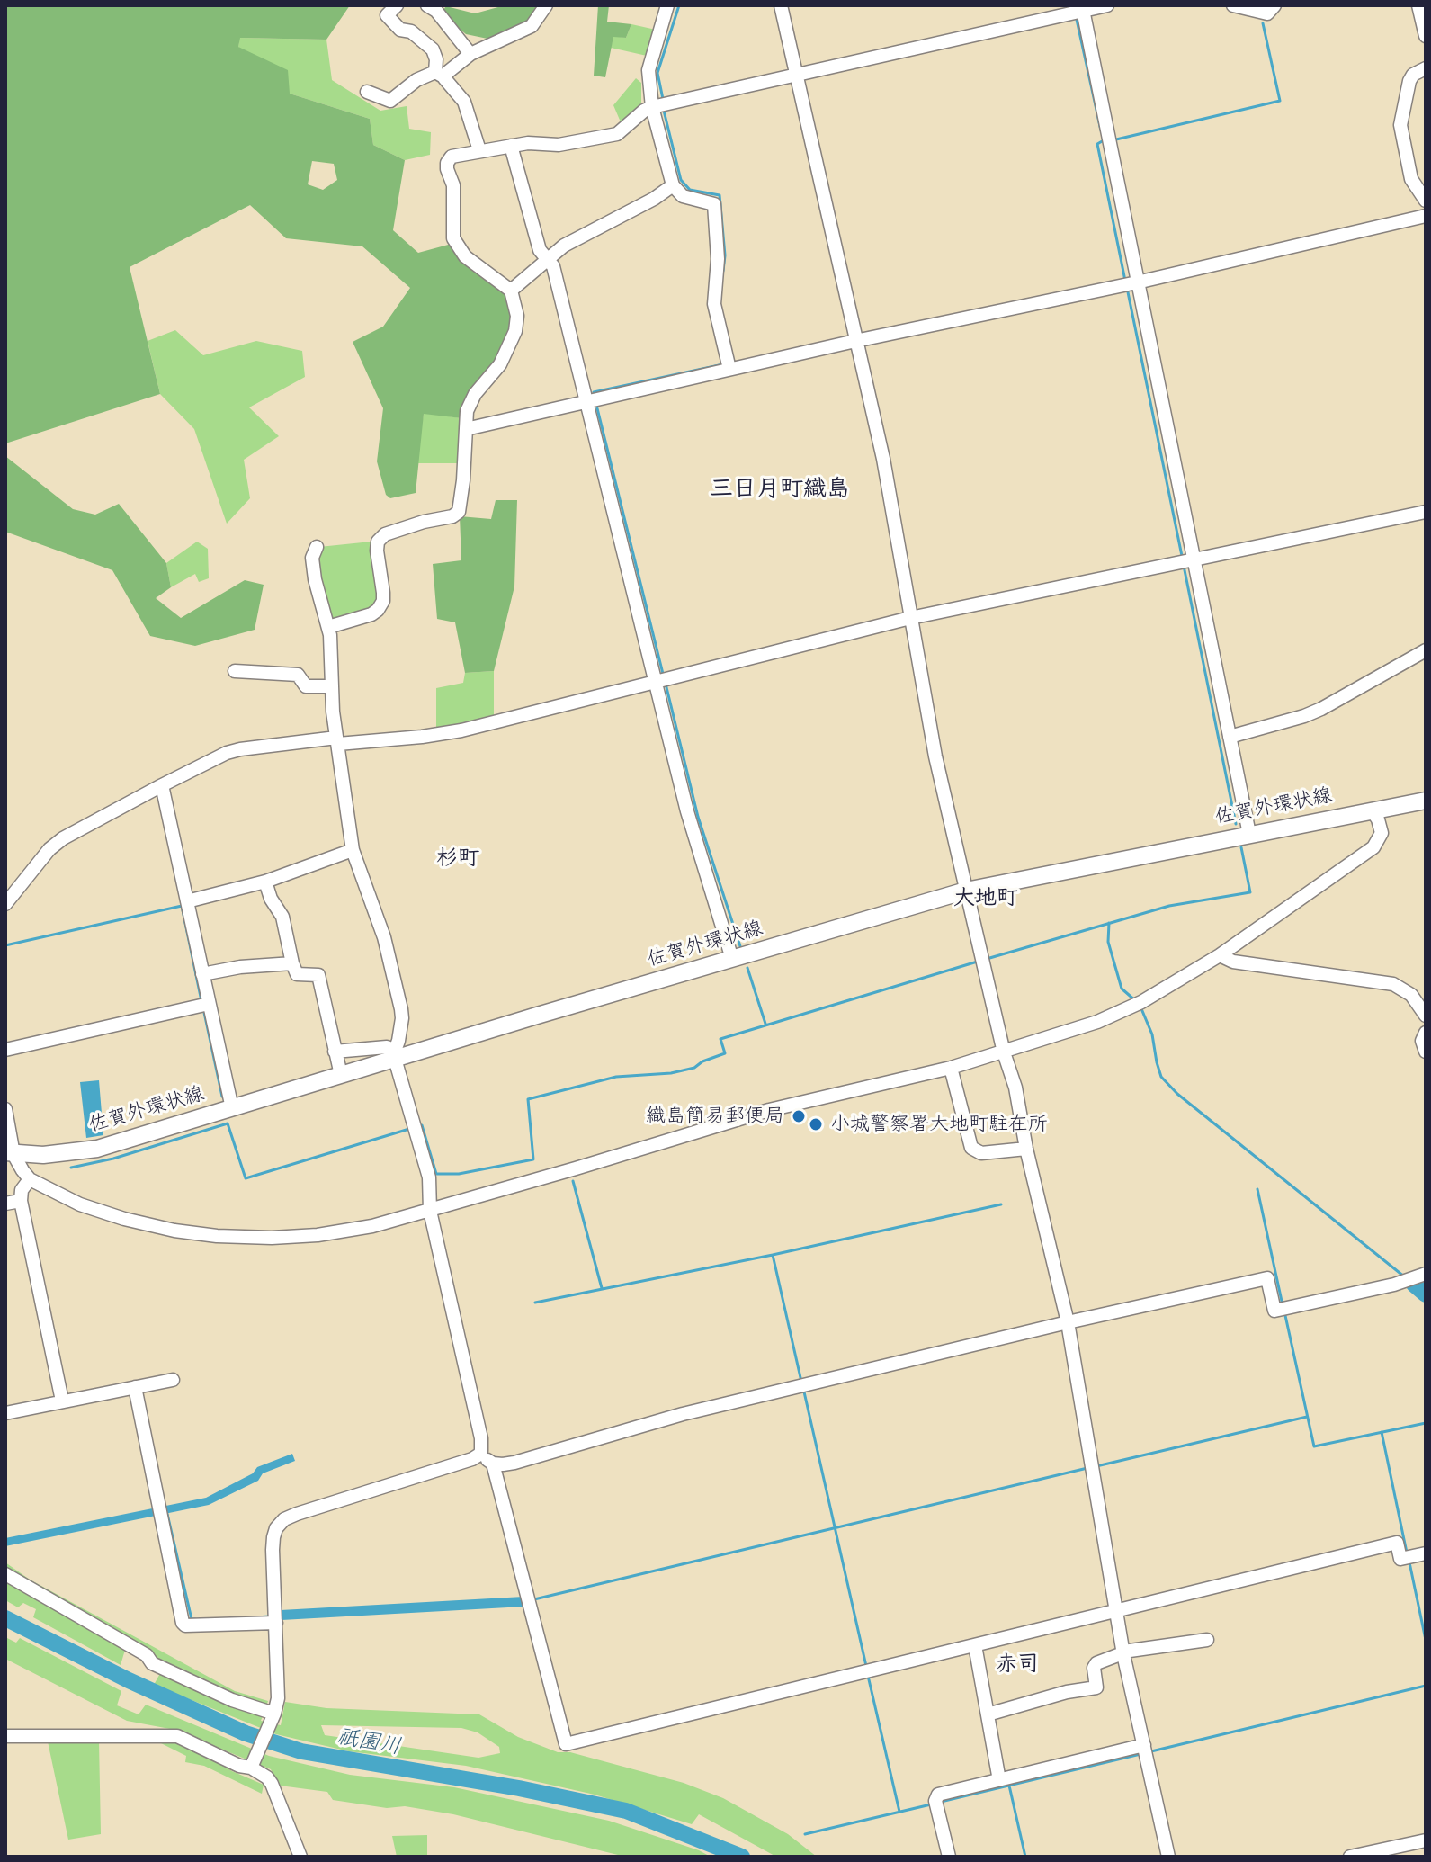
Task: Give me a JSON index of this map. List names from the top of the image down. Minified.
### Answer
{"streets":{"main road":["佐賀外環状線"]},"districts":["三日月町織島","杉町","大地町","赤司"],"water":["祇園川"],"places":["織島簡易郵便局","小城警察署大地町駐在所"]}
